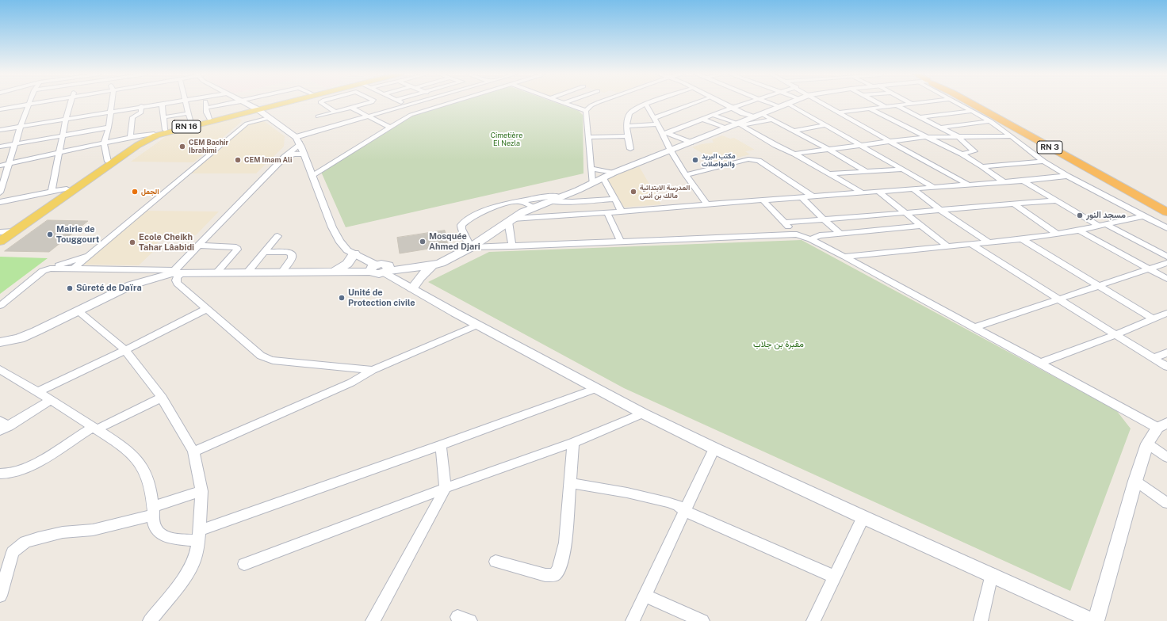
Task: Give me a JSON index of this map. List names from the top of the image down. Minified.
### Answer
{"streets":{"highway":["RN 3"],"main road":["RN 16"]},"parks":["Cimetière El Nezla","مقبرة بن جلاب"],"places":["CEM Bachir Ibrahimi","CEM Imam Ali","مكتب البريد والمواصلات","الجمل","المدرسة الابتدائية مالك بن أنس","مسجد النور","Mairie de Touggourt","Mosquée Ahmed Djari","Ecole Cheikh Tahar Lâabidi","Sûreté de Daïra","Unité de Protection civile"]}
